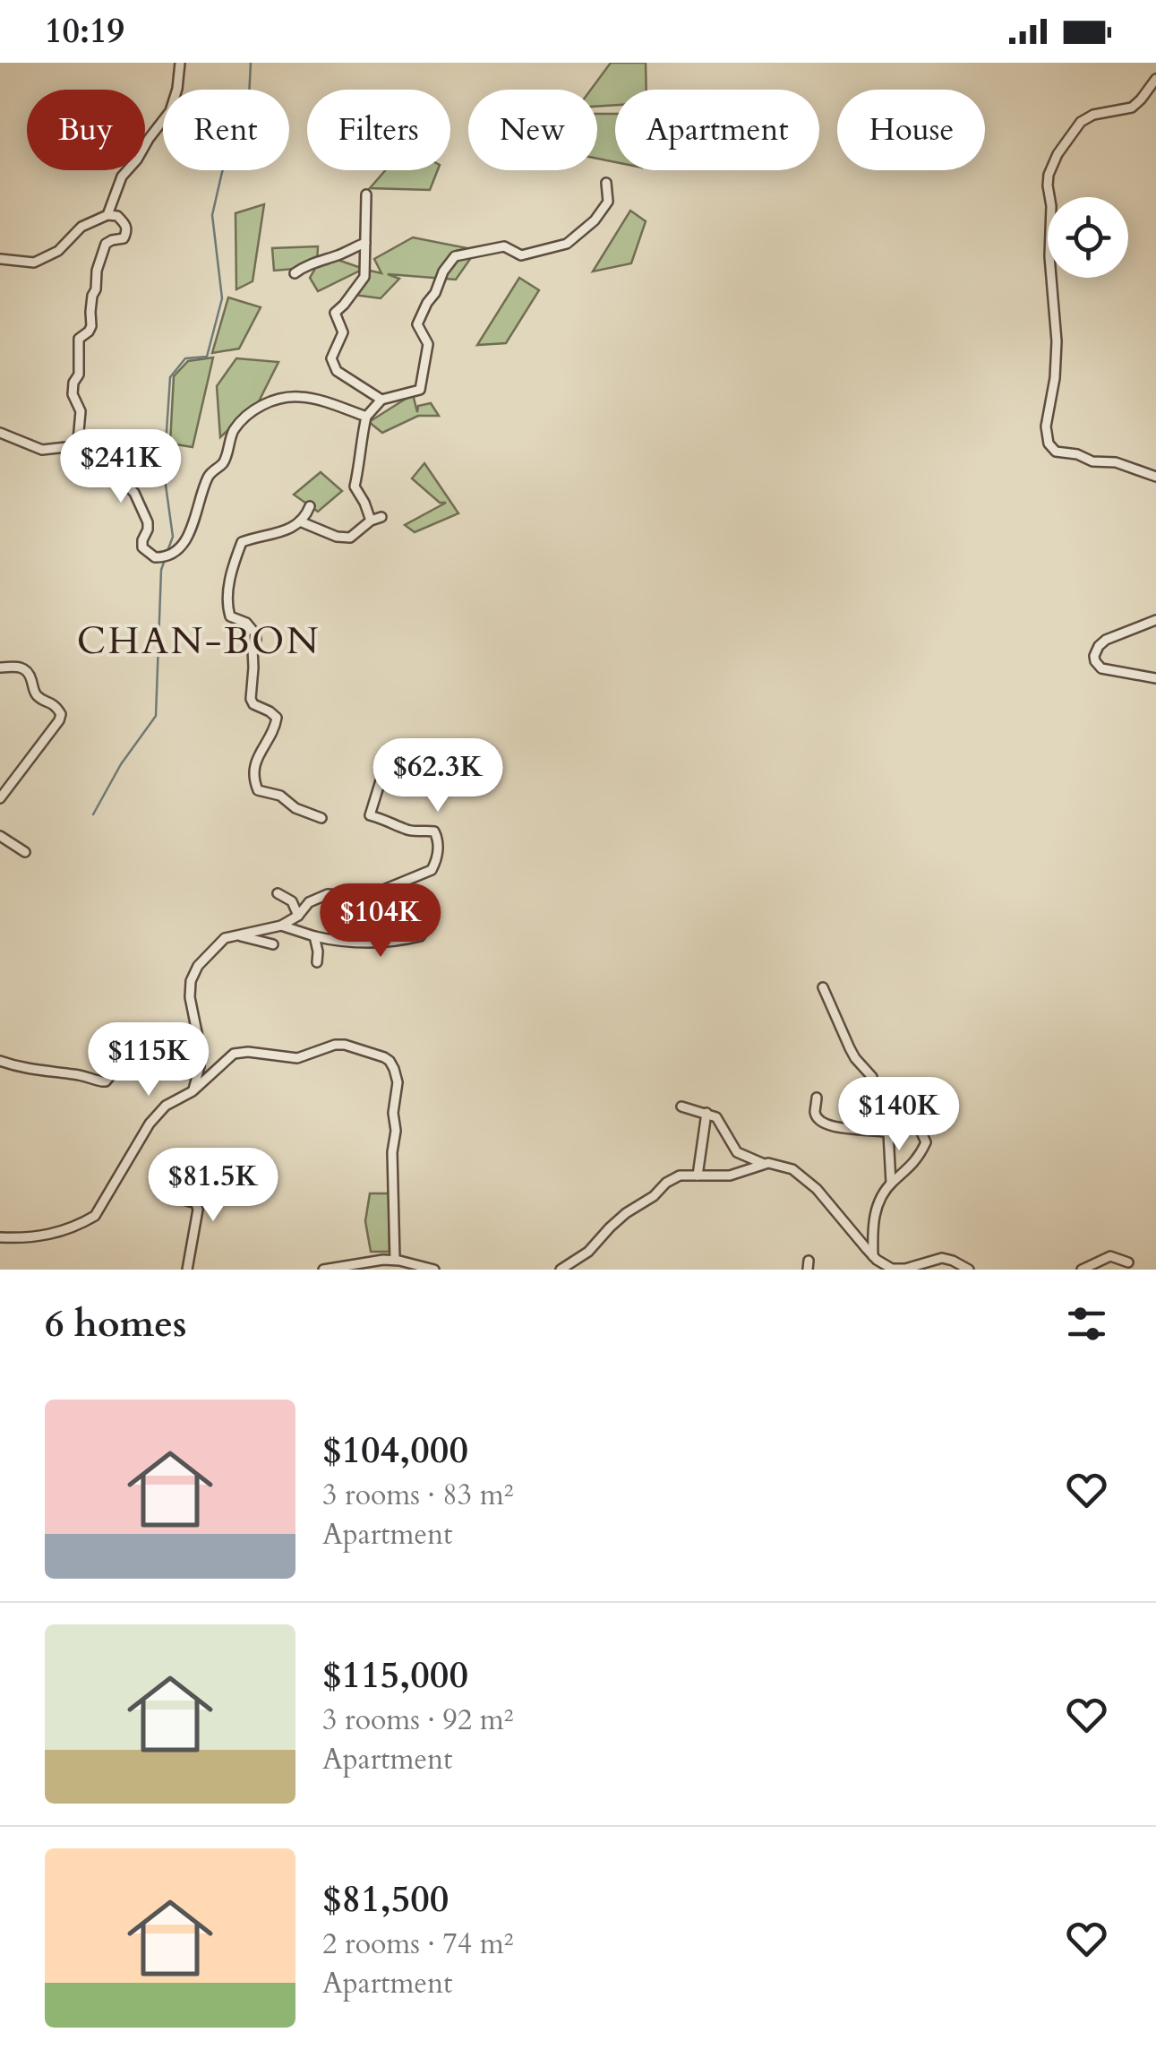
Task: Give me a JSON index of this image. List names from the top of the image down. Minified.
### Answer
{"districts":["CHAN-BON"],"page":{"status":"10:19","chip":["Buy","Rent","Filters","New","Apartment","House"],"price":["$241K","$62.3K","$104K","$115K","$140K","$81.5K"],"heading":"6 homes","list":[{"name":"$104,000","note":"3 rooms · 83 m² · Apartment"},{"name":"$115,000","note":"3 rooms · 92 m² · Apartment"},{"name":"$81,500","note":"2 rooms · 74 m² · Apartment"}]}}
